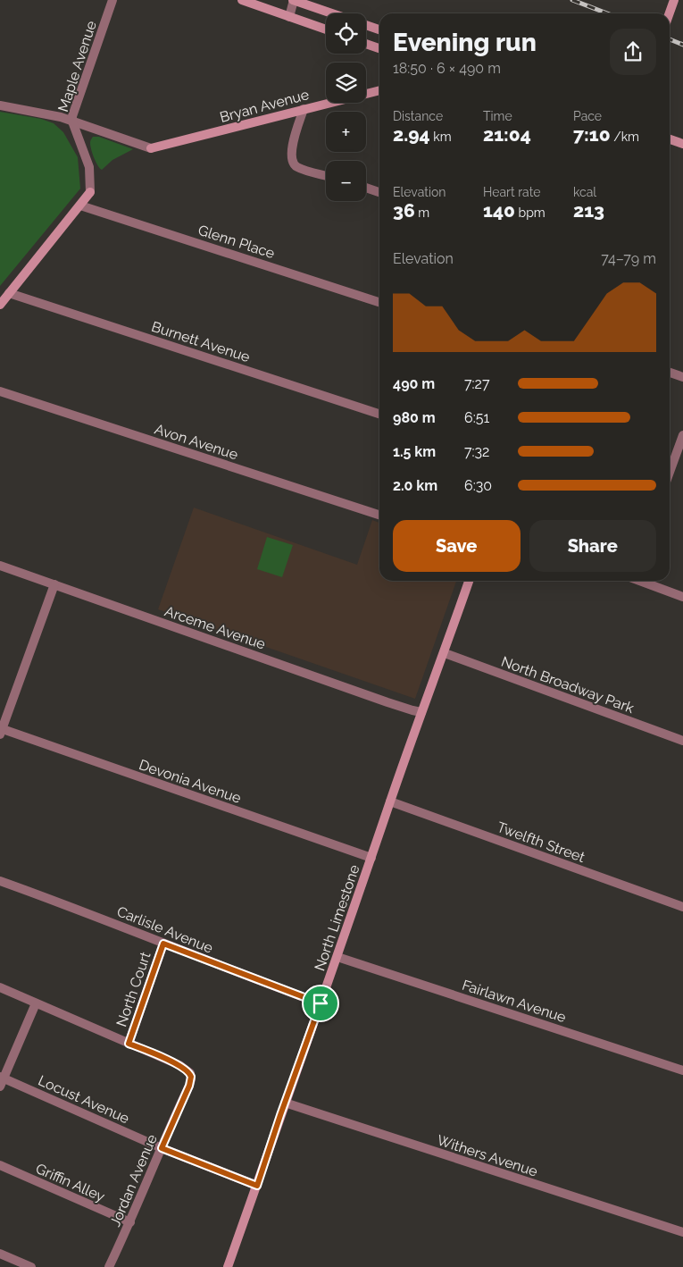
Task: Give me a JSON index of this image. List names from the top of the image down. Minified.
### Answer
{"streets":{"street":["Maple Avenue","Bryan Avenue","Glenn Place","Burnett Avenue","Avon Avenue","Arceme Avenue","North Broadway Park","Devonia Avenue","Twelfth Street","North Limestone","Carlisle Avenue","North Court","Fairlawn Avenue","Locust Avenue","Withers Avenue","Jordan Avenue","Griffin Alley"]},"crossings":[["Maple Avenue","Bryan Avenue"],["Maple Avenue","Glenn Place"],["Arceme Avenue","North Limestone"],["North Broadway Park","North Limestone"],["Devonia Avenue","North Limestone"],["Twelfth Street","North Limestone"],["North Limestone","Carlisle Avenue"],["North Limestone","Fairlawn Avenue"],["North Limestone","Locust Avenue"],["North Limestone","Withers Avenue"],["Carlisle Avenue","North Court"],["North Court","Jordan Avenue"],["Locust Avenue","Jordan Avenue"],["Jordan Avenue","Griffin Alley"]],"page":{"map_buttons":["+","−"],"heading":["Evening run","18:50 · 6 × 490 m"],"stats":[["Distance","2.94 km"],["Time","21:04"],["Pace","7:10 /km"],["Elevation","36 m"],["Heart rate","140 bpm"],["kcal","213"]],"chart":["Elevation","74–79 m"],"list":[{"name":"490 m","note":"7:27"},{"name":"980 m","note":"6:51"},{"name":"1.5 km","note":"7:32"},{"name":"2.0 km","note":"6:30"}],"buttons":["Save","Share"]}}
